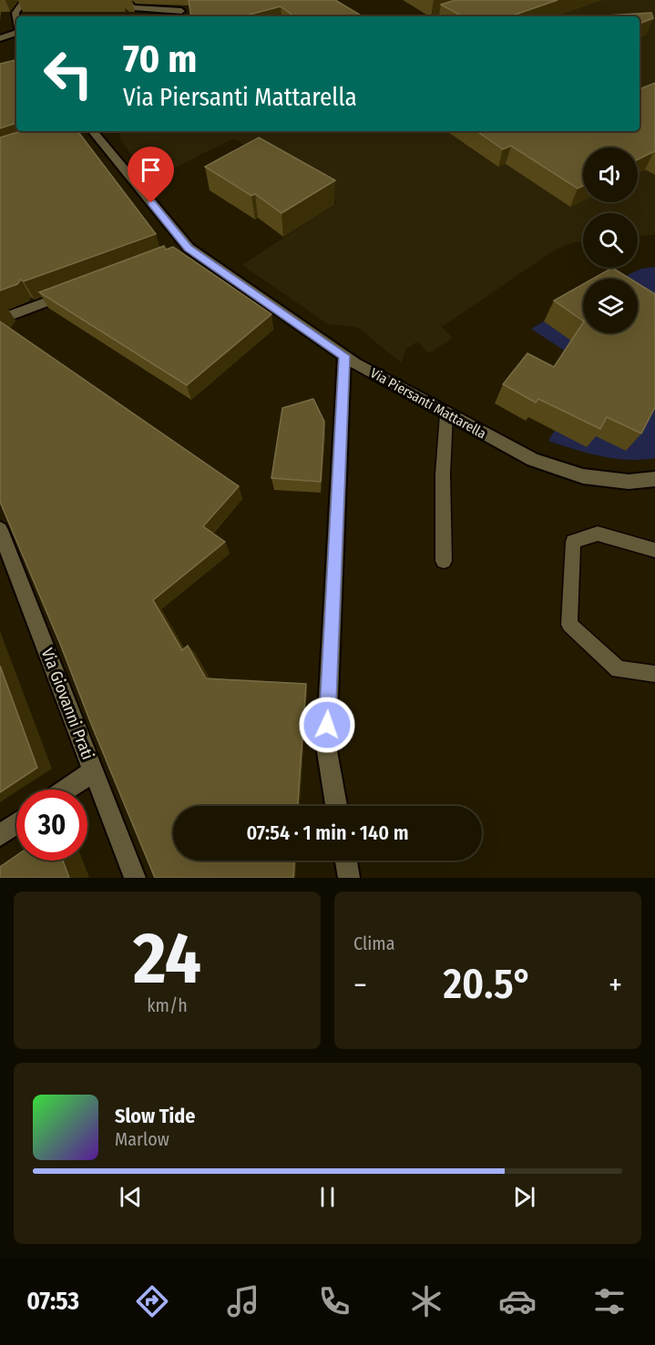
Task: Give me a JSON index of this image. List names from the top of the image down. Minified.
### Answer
{"streets":{"street":["Via Piersanti Mattarella","Via Giovanni Prati"]},"page":{"turn":["70 m","Via Piersanti Mattarella"],"limit":"30","trip":"07:54 · 1 min · 140 m","tile":[["24","km/h"],"Clima"],"heat":["−","20.5°","+"],"song":["Slow Tide","Marlow"],"tabs":"07:53"}}
